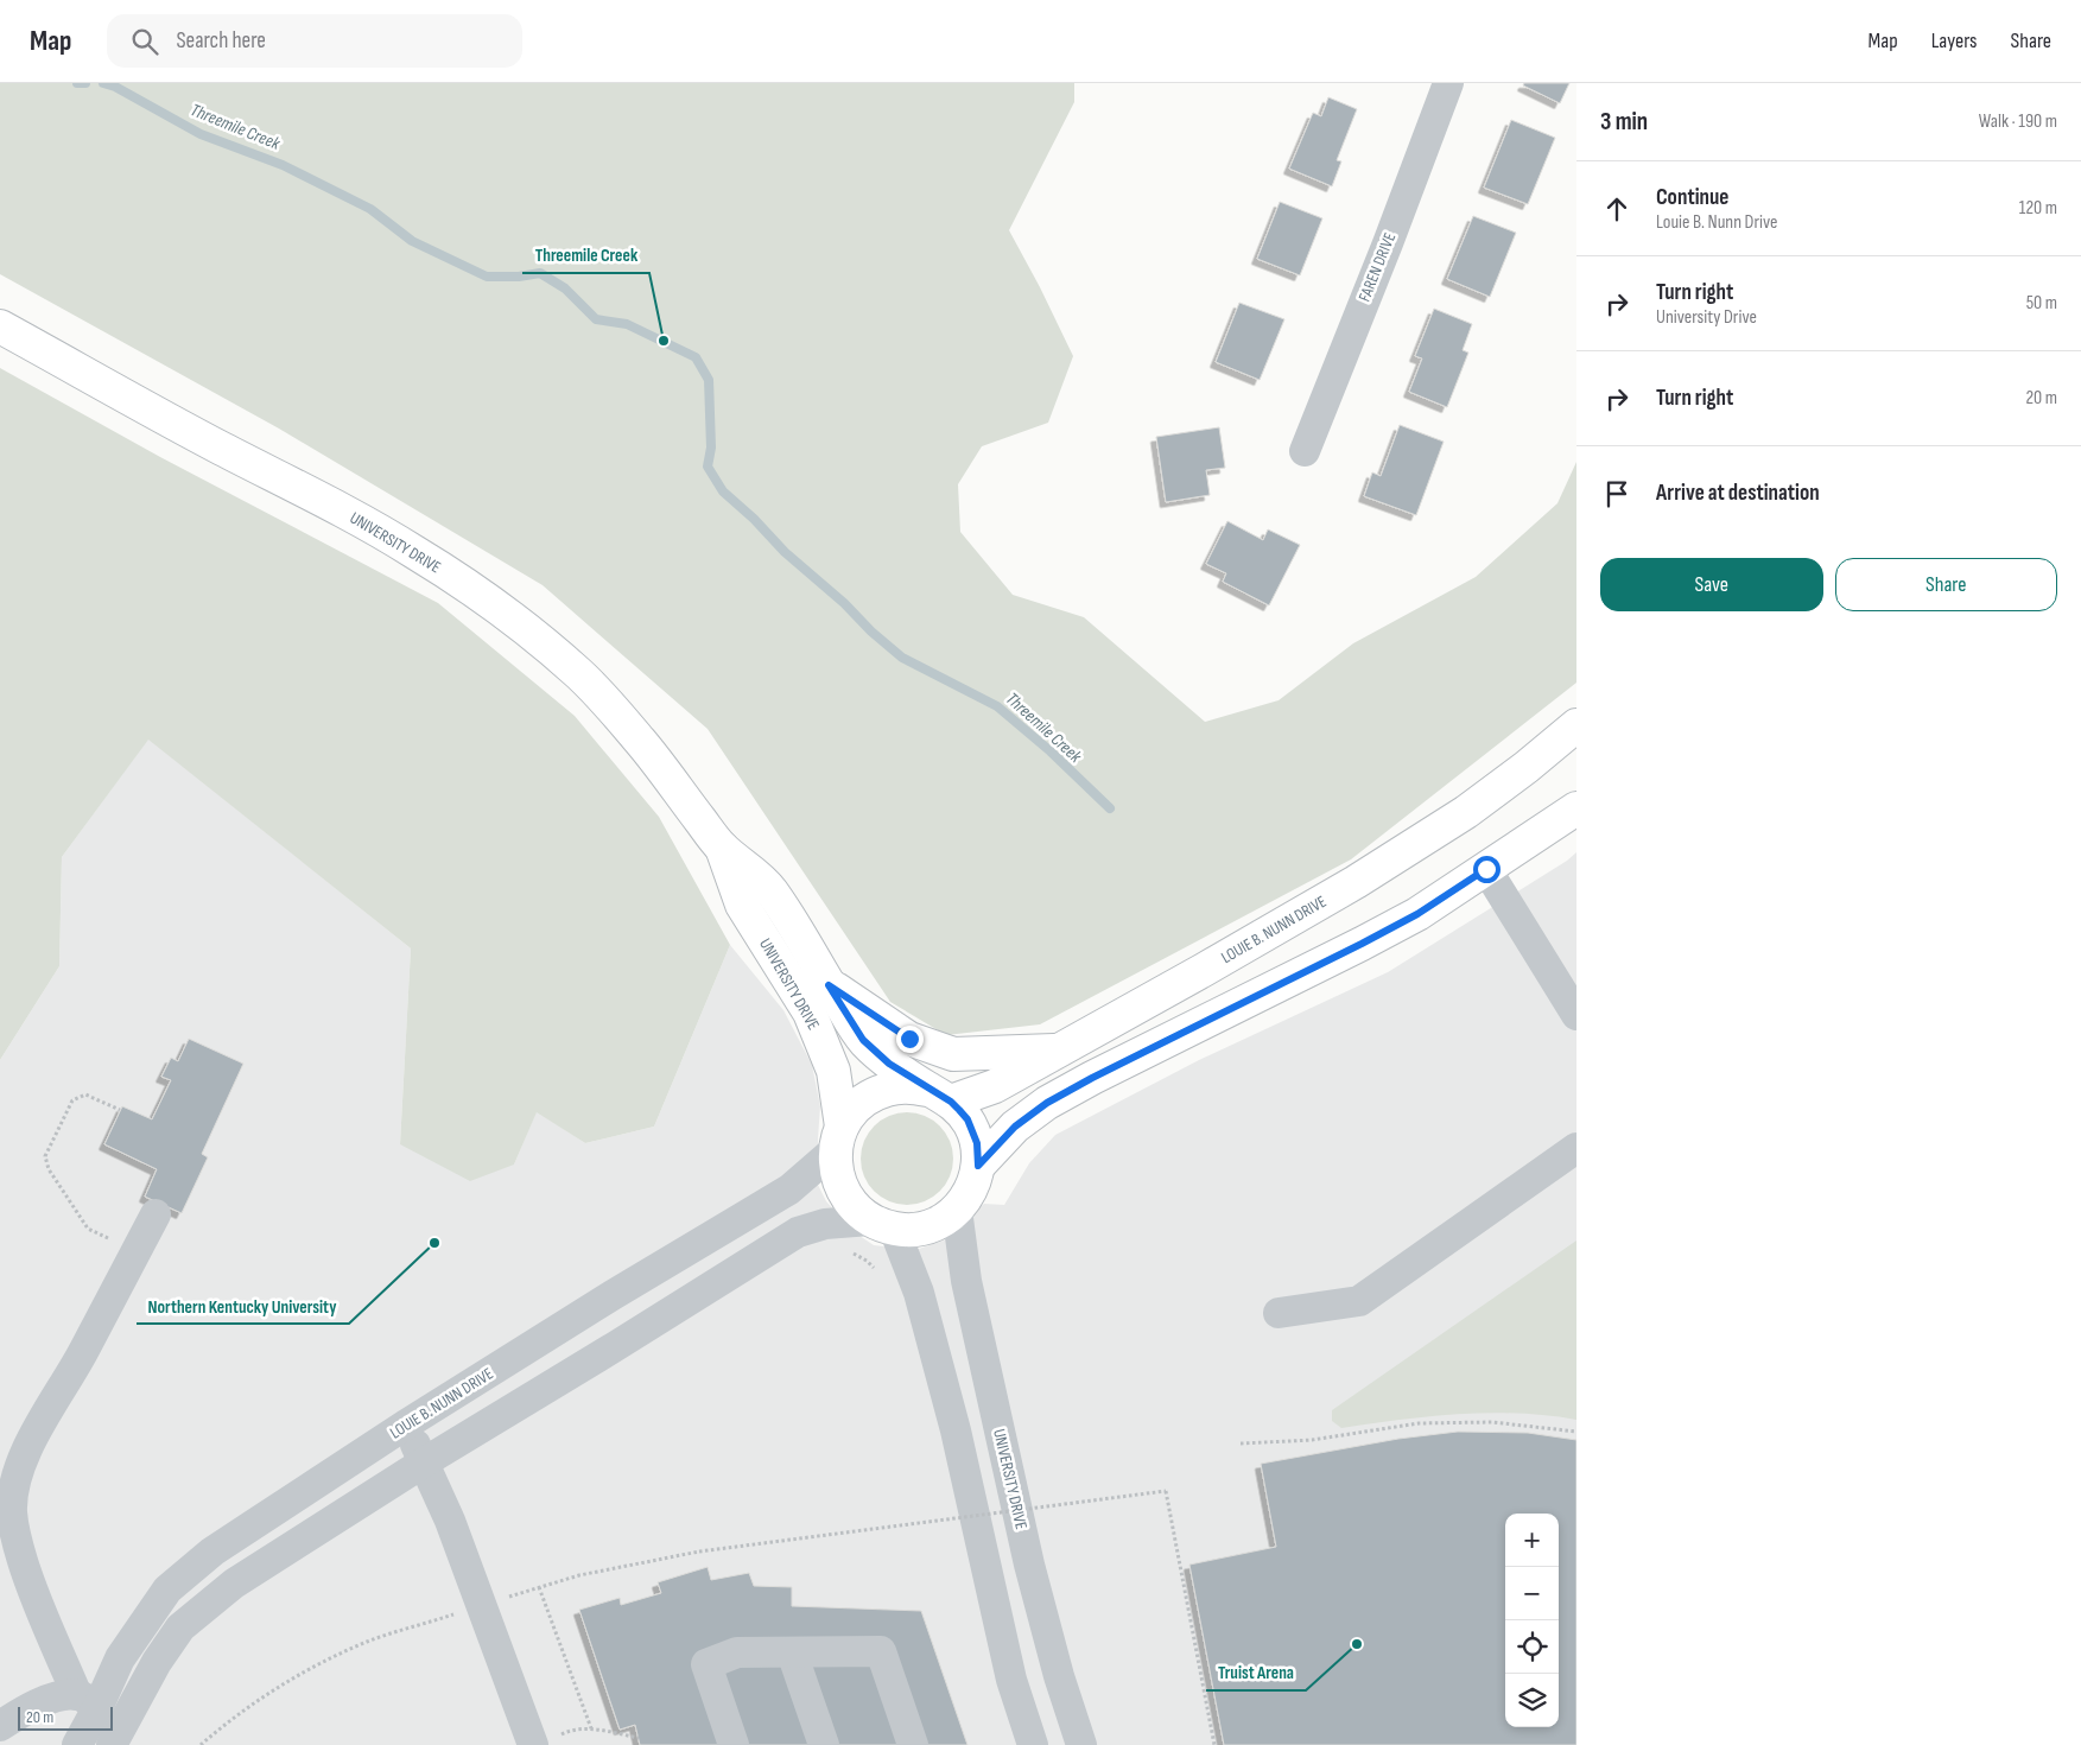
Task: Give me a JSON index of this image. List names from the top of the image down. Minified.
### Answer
{"streets":{"main road":["UNIVERSITY DRIVE","LOUIE B. NUNN DRIVE"],"street":["FAREN DRIVE"]},"crossings":[["UNIVERSITY DRIVE","LOUIE B. NUNN DRIVE"]],"water":["Threemile Creek"],"places":["Threemile Creek","Northern Kentucky University","Truist Arena"],"scale_bar":"20 m","page":{"header":"Map","search":"Search here","nav":["Map","Layers","Share"],"heading":["3 min","Walk · 190 m"],"list":[["Continue","Louie B. Nunn Drive","120 m"],["Turn right","University Drive","50 m"],["Turn right","20 m"],"Arrive at destination"],"buttons":["Save","Share"],"map_buttons":["+","−"],"scale":"20 m"}}
